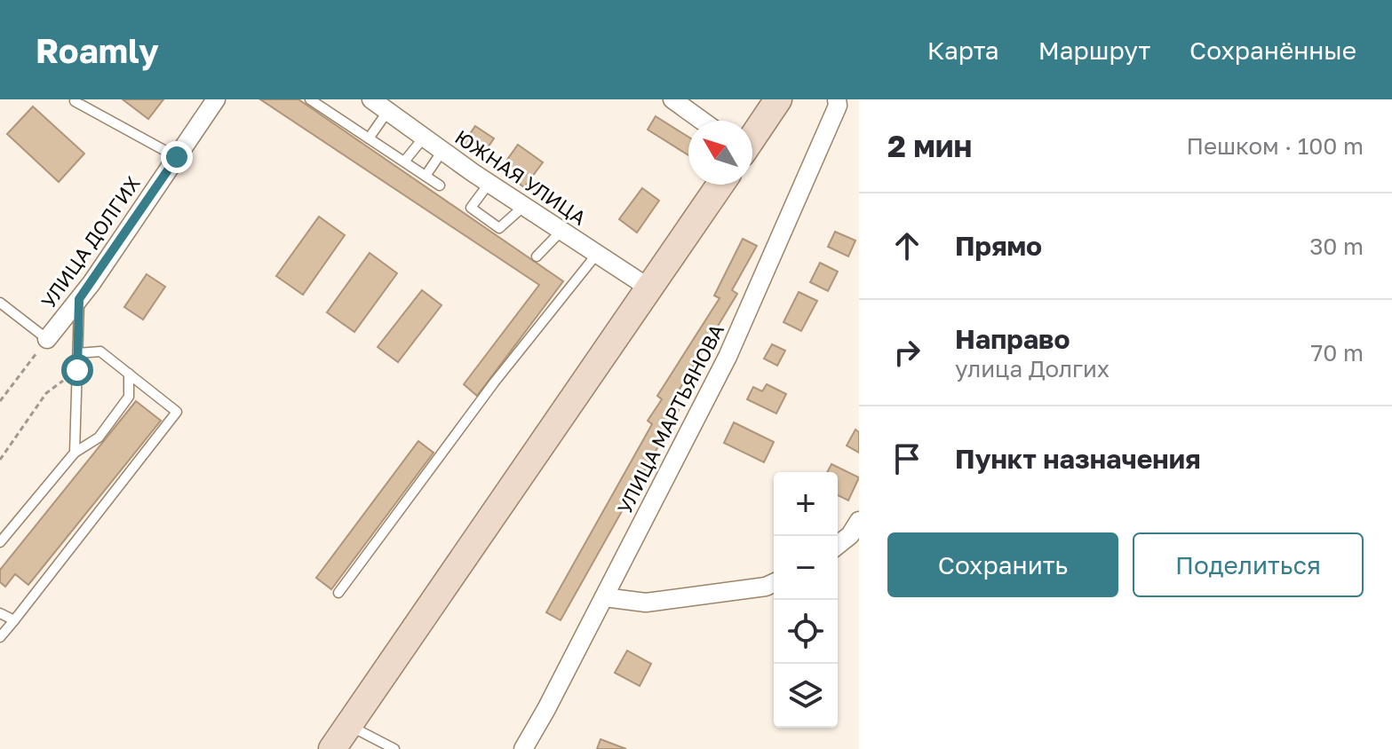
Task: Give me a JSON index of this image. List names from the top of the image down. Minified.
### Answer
{"streets":{"street":["ЮЖНАЯ УЛИЦА","УЛИЦА ДОЛГИХ","УЛИЦА МАРТЬЯНОВА"]},"north":"top left","page":{"header":"Roamly","nav":["Карта","Маршрут","Сохранённые"],"heading":["2 мин","Пешком · 100 m"],"list":[["Прямо","30 m"],["Направо","улица Долгих","70 m"],"Пункт назначения"],"map_buttons":["+","−"],"buttons":["Сохранить","Поделиться"]}}
